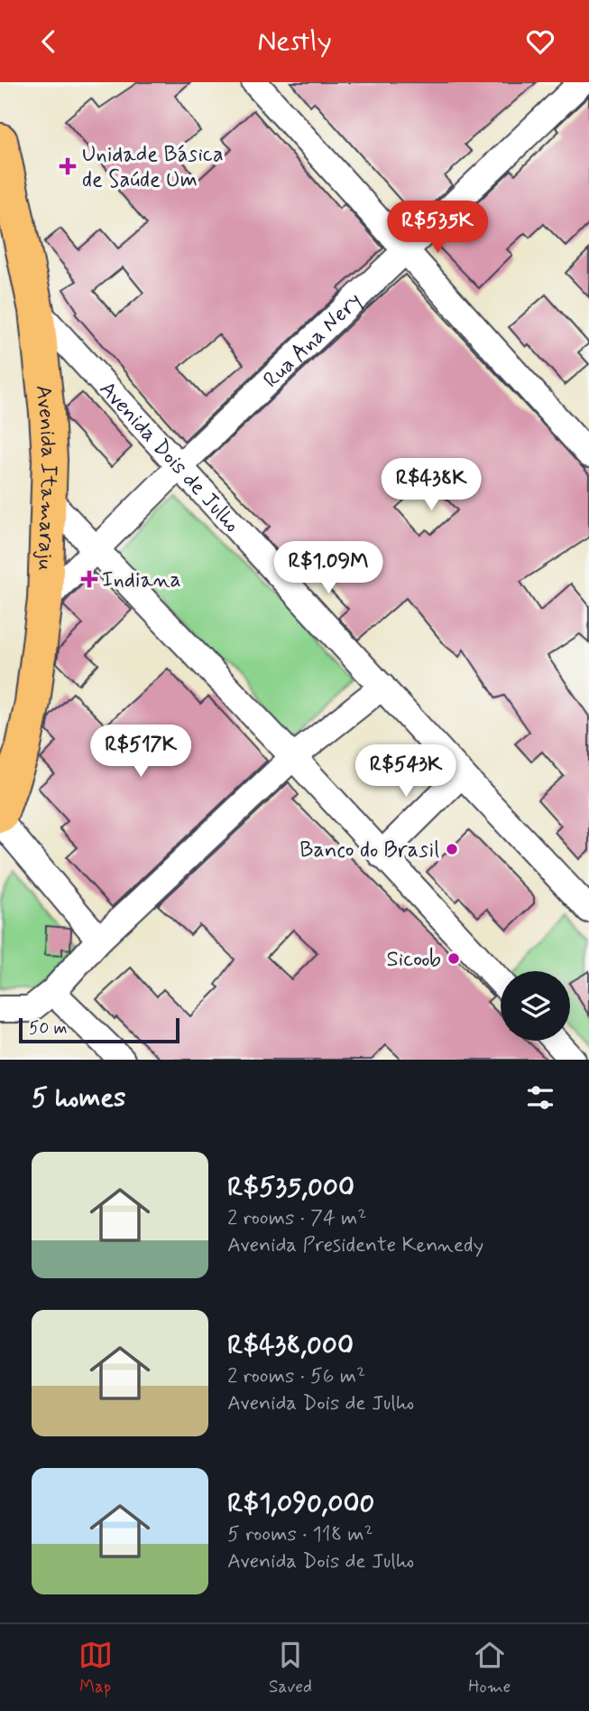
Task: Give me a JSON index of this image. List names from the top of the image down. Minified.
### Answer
{"streets":{"main road":["Avenida Itamaraju"],"street":["Rua Ana Nery","Avenida Dois de Julho"]},"crossings":[["Rua Ana Nery","Avenida Dois de Julho"],["Rua Ana Nery","Avenida Itamaraju"],["Avenida Dois de Julho","Avenida Itamaraju"]],"places":{"health":["Unidade Básica de Saúde Um","Indiana"],"other":["Banco do Brasil","Sicoob"]},"scale_bar":"50 m","page":{"header":"Nestly","price":["R$535K","R$438K","R$1.09M","R$517K","R$543K"],"scale":"50 m","heading":"5 homes","list":[{"name":"R$535,000","note":"2 rooms · 74 m² · Avenida Presidente Kennedy"},{"name":"R$438,000","note":"2 rooms · 56 m² · Avenida Dois de Julho"},{"name":"R$1,090,000","note":"5 rooms · 118 m² · Avenida Dois de Julho"}],"tabs":["Map","Saved","Home"]}}
